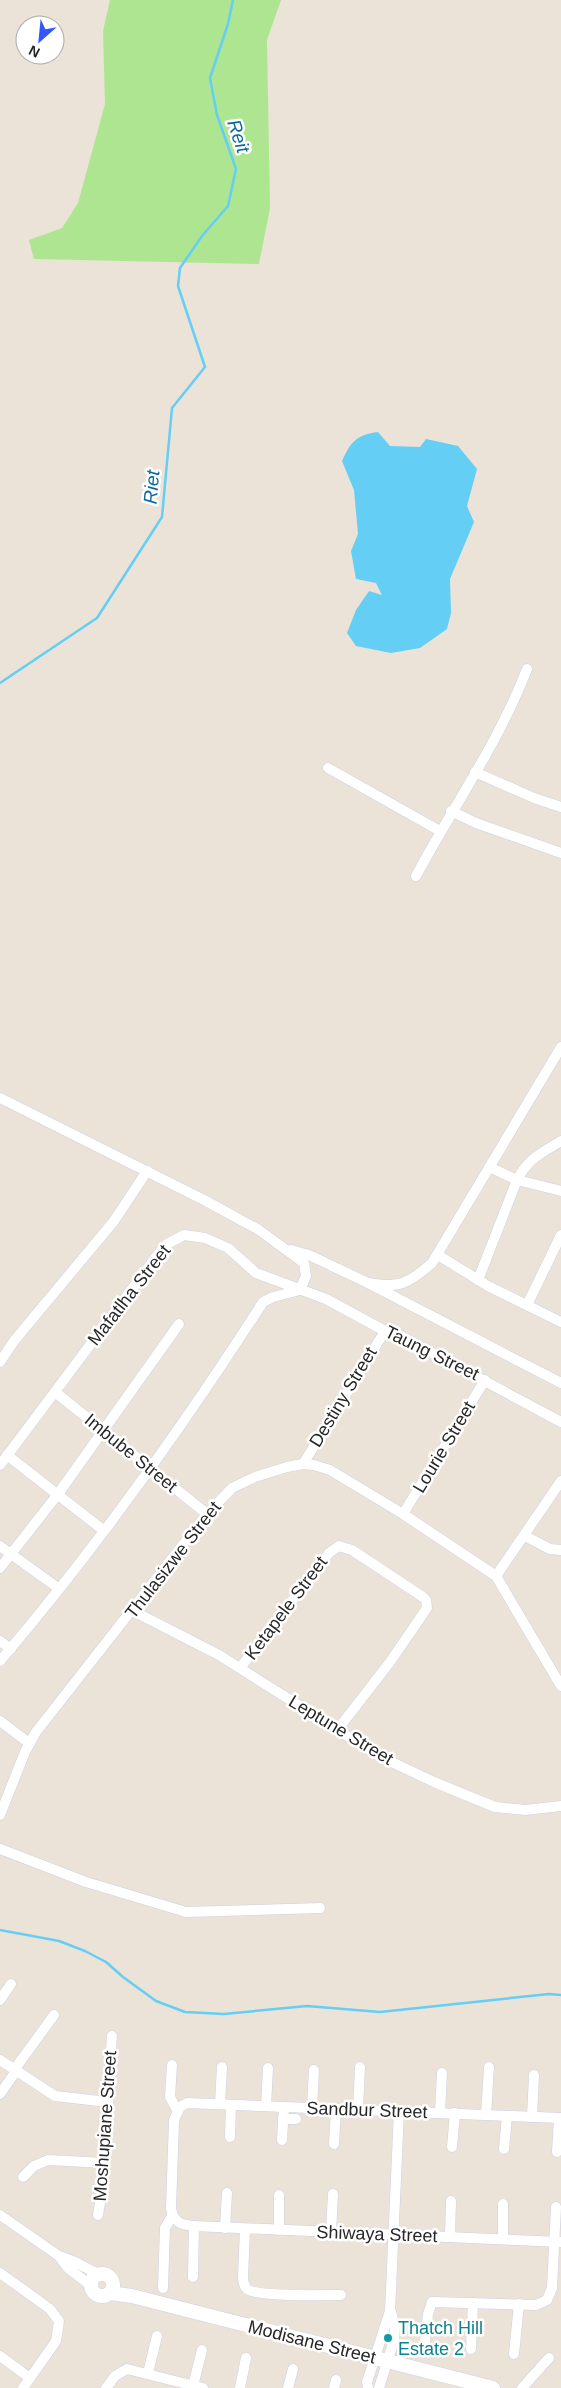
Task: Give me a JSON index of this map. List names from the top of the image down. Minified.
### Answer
{"streets":{"street":["Mafatlha Street","Taung Street","Destiny Street","Lourie Street","Imbube Street","Thulasizwe Street","Ketapele Street","Leptune Street","Sandbur Street","Moshupiane Street","Shiwaya Street","Modisane Street"]},"crossings":[["Mafatlha Street","Taung Street"],["Mafatlha Street","Imbube Street"],["Taung Street","Destiny Street"],["Taung Street","Lourie Street"],["Destiny Street","Thulasizwe Street"],["Lourie Street","Thulasizwe Street"],["Imbube Street","Thulasizwe Street"],["Thulasizwe Street","Leptune Street"],["Ketapele Street","Leptune Street"]],"water":["Reit","Riet"],"places":["Thatch Hill Estate 2"],"north":"bottom left"}
